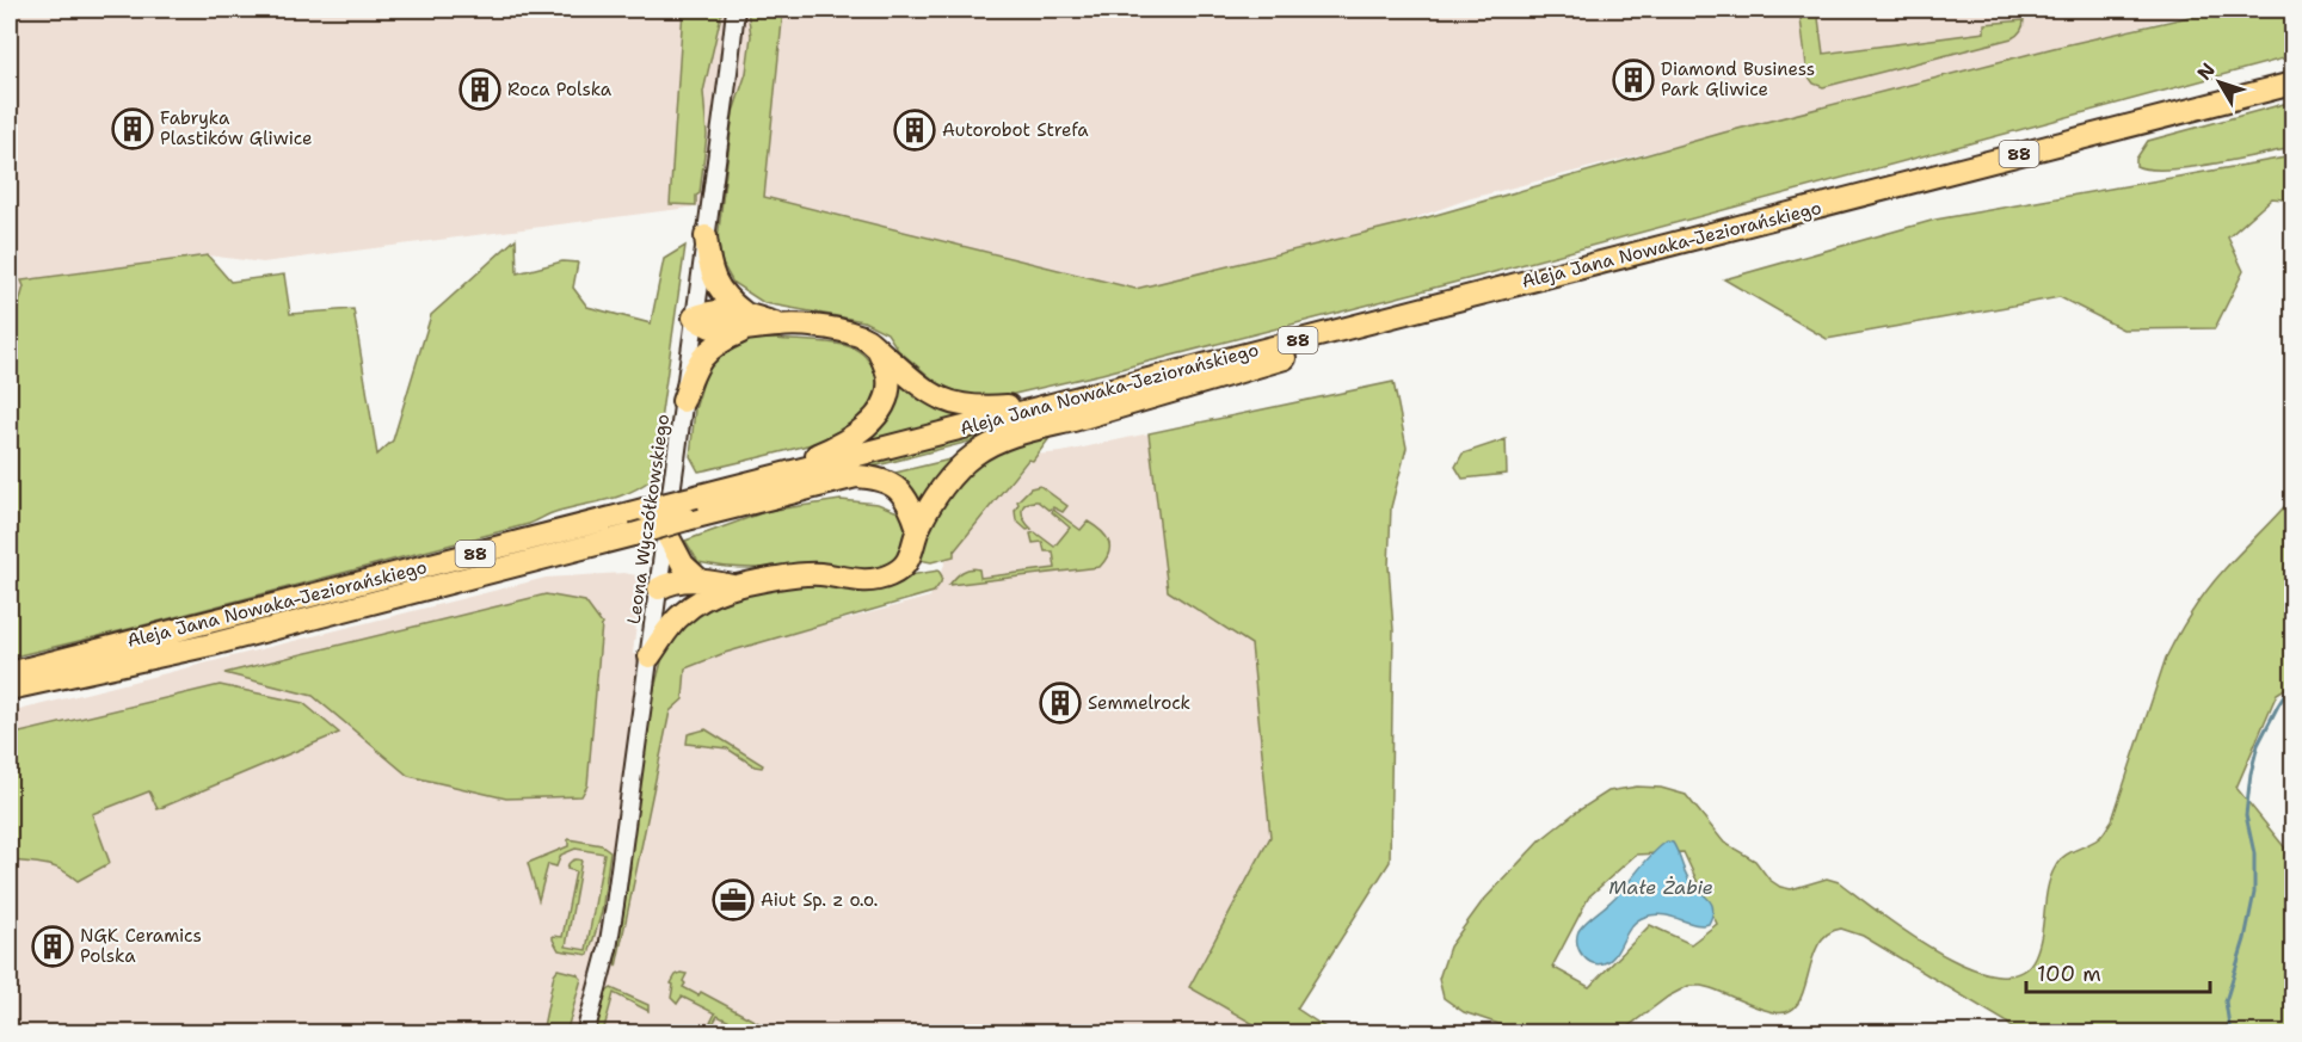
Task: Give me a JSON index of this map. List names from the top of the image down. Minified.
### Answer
{"streets":{"main road":["88","Aleja Jana Nowaka-Jeziorańskiego"],"street":["Leona Wyczółkowskiego"]},"water":["Małe Żabie"],"places":{"building":["Diamond Business Park Gliwice","Roca Polska","Fabryka Plastików Gliwice","Autorobot Strefa","Semmelrock","NGK Ceramics Polska"],"office":["Aiut Sp. z o.o."]},"scale_bar":"100 m","north":"top left"}
